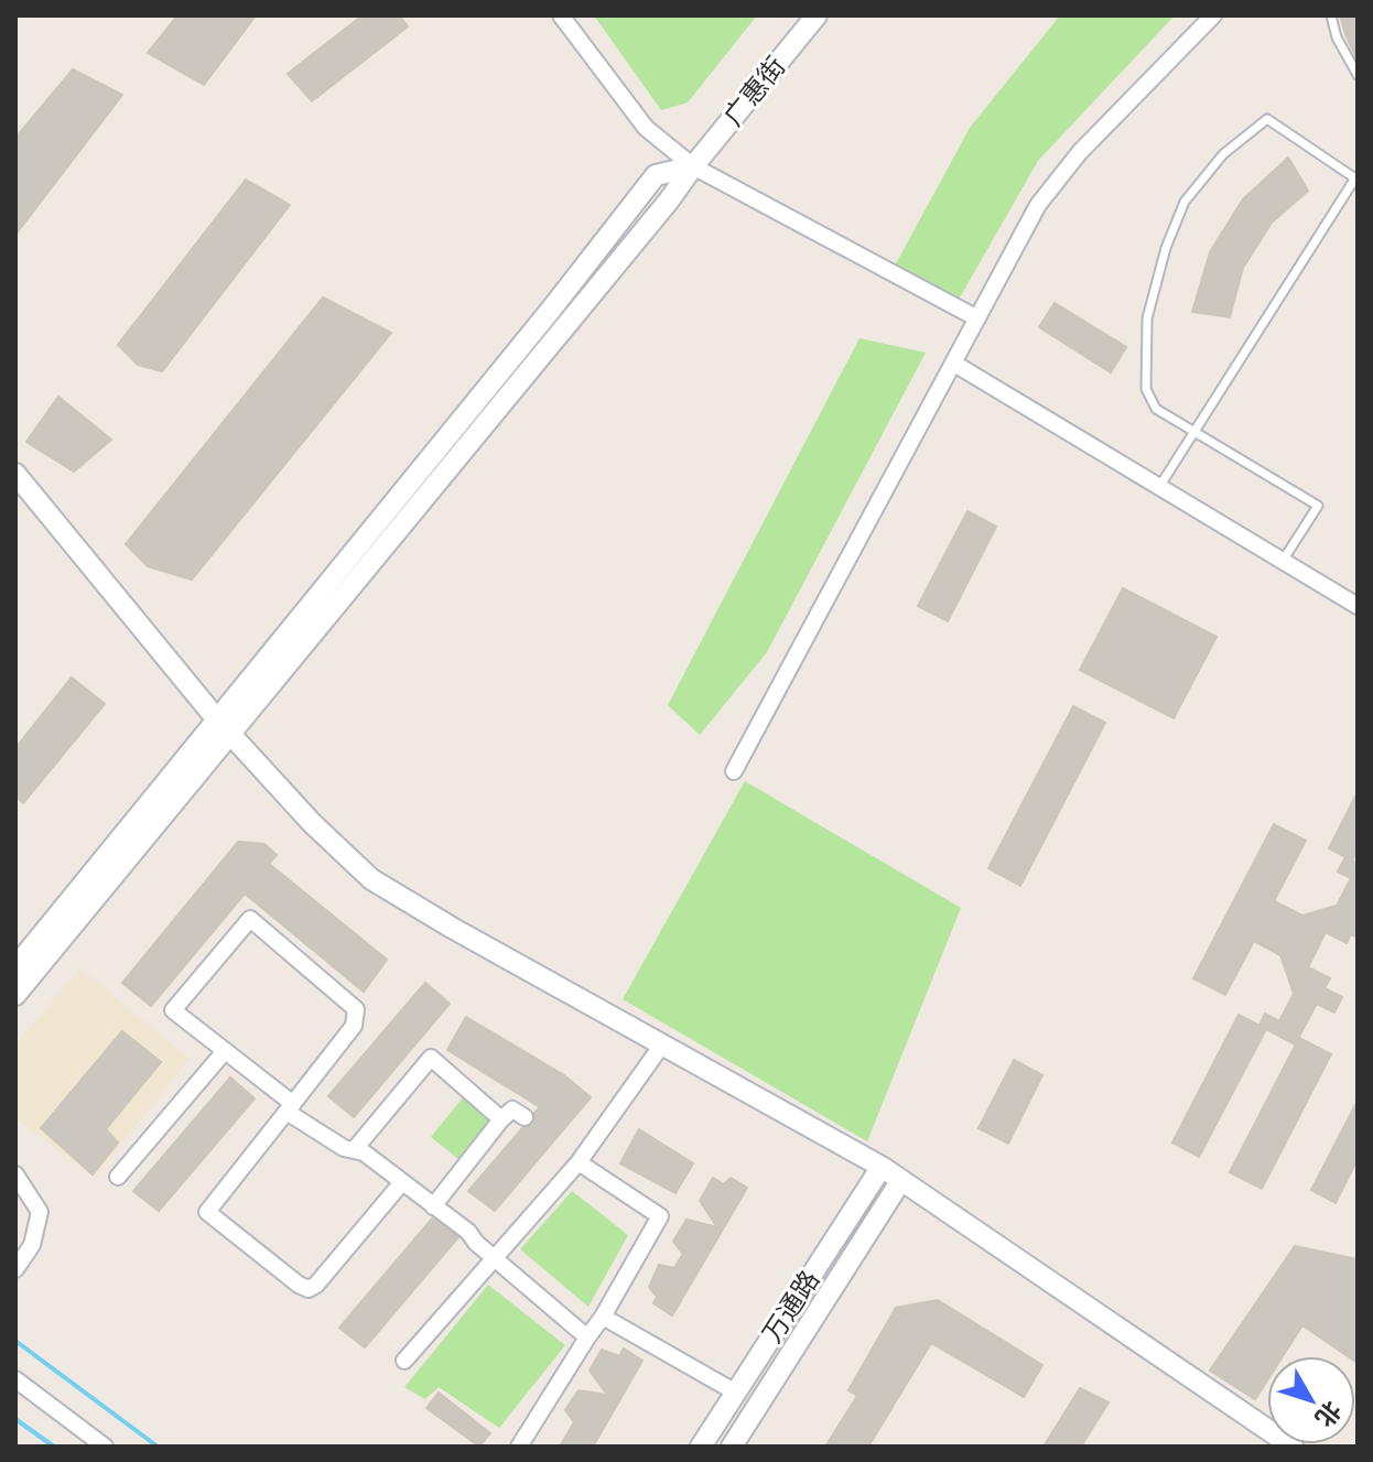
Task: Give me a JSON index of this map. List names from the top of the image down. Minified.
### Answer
{"streets":{"street":["广惠街","万通路"]},"north":"bottom right"}
